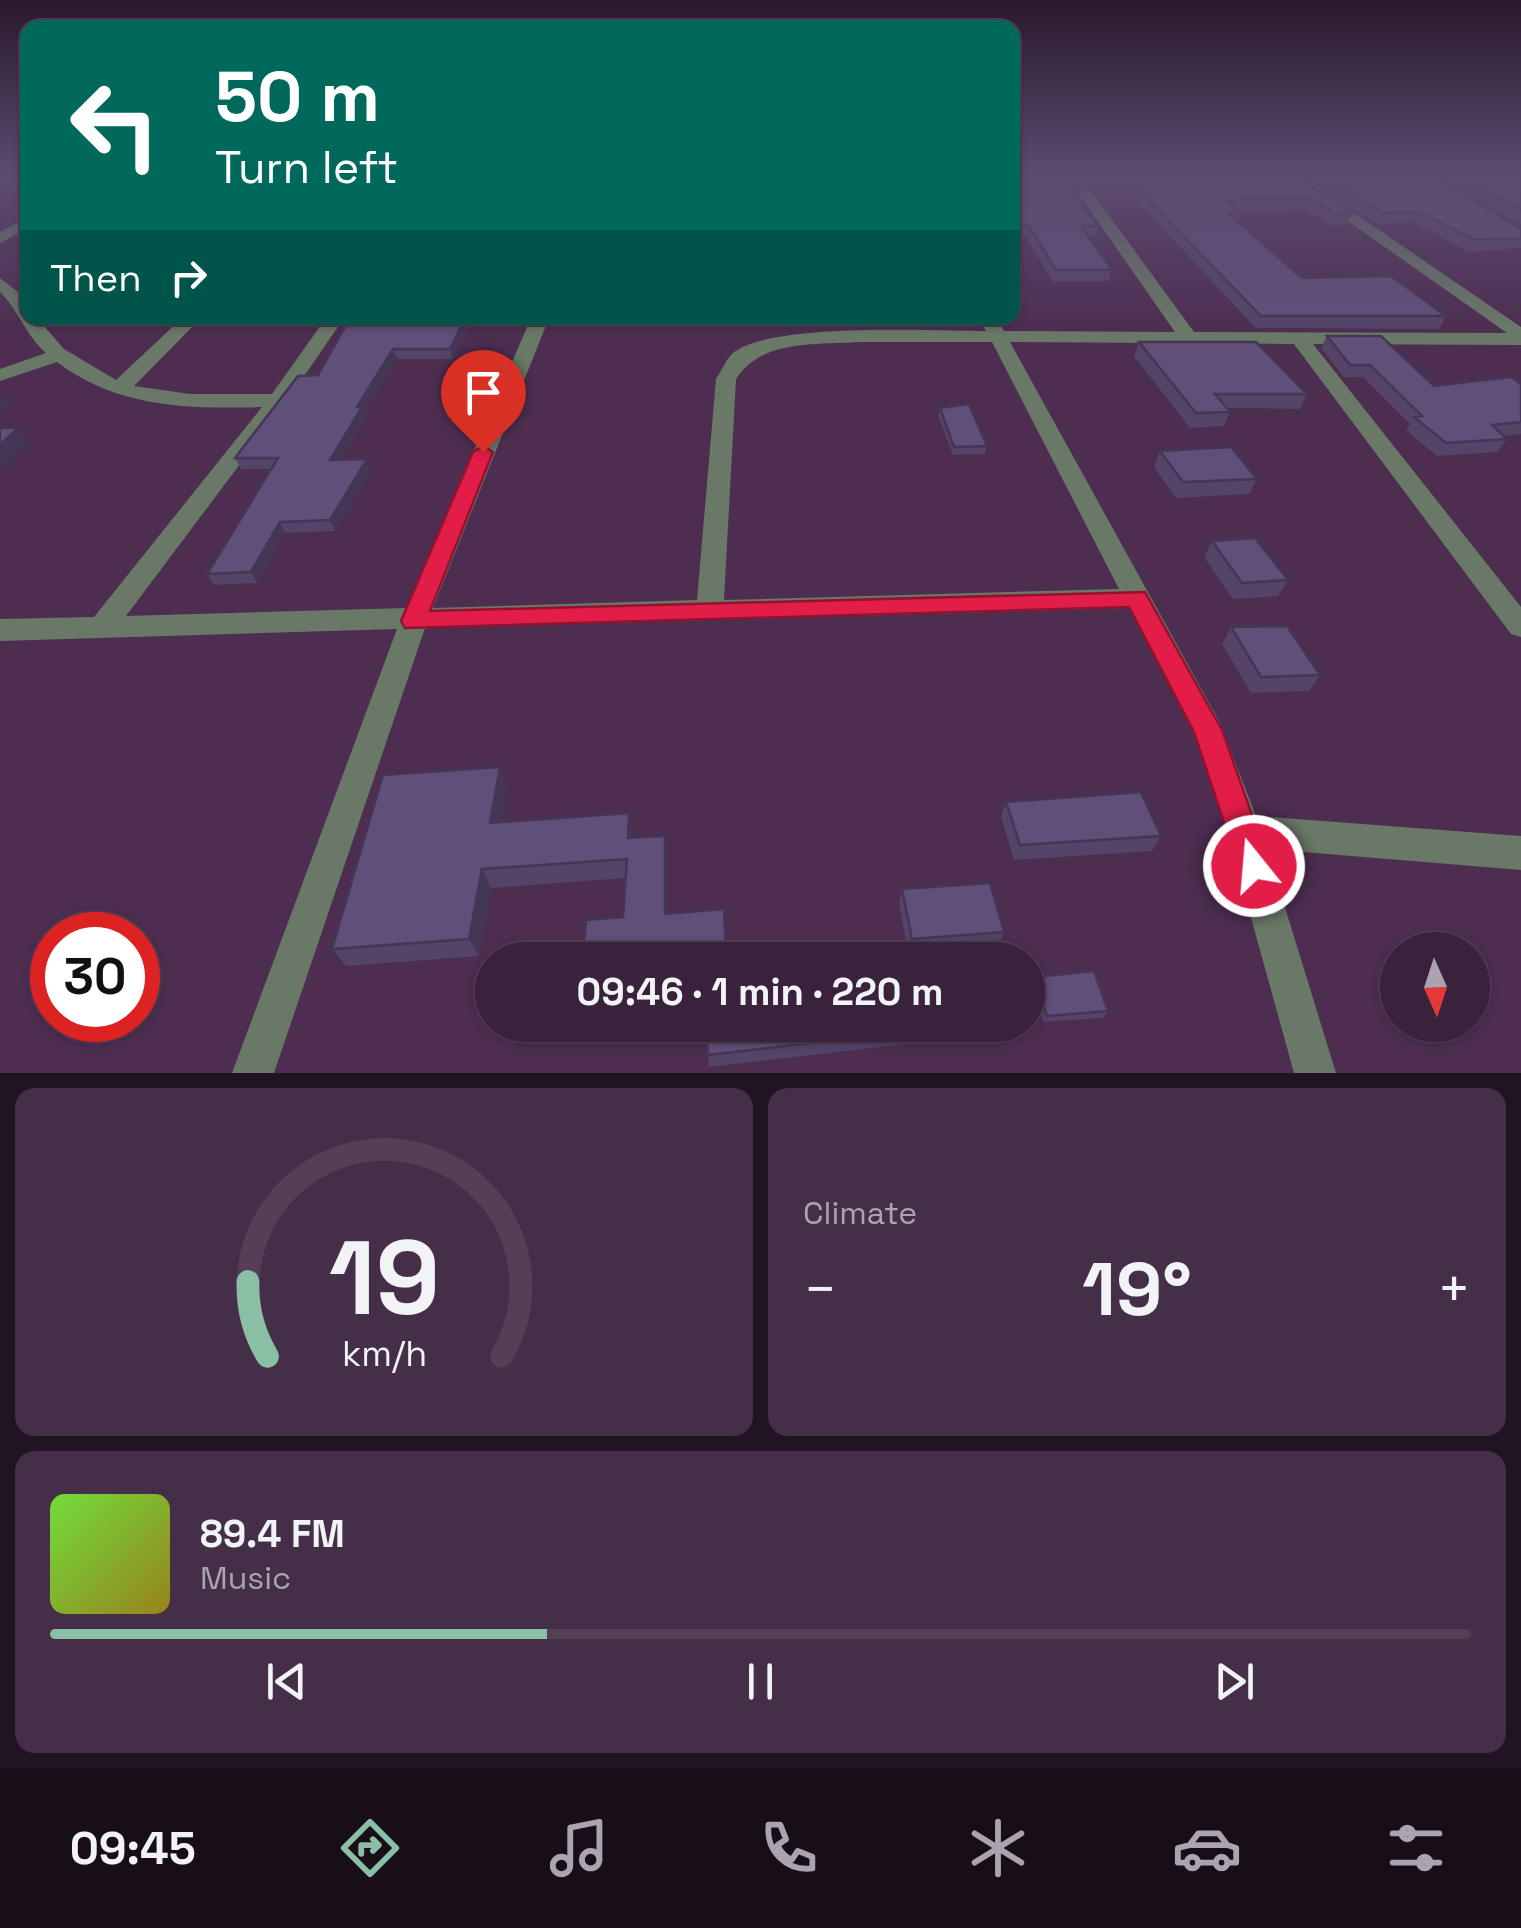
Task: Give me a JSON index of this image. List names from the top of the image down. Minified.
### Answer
{"north":"bottom","page":{"turn":["50 m","Turn left"],"then":"Then","limit":"30","trip":"09:46 · 1 min · 220 m","tile":"Climate","heat":["−","19°","+"],"song":["89.4 FM","Music"],"tabs":"09:45","gauge":["19","km/h"]}}
